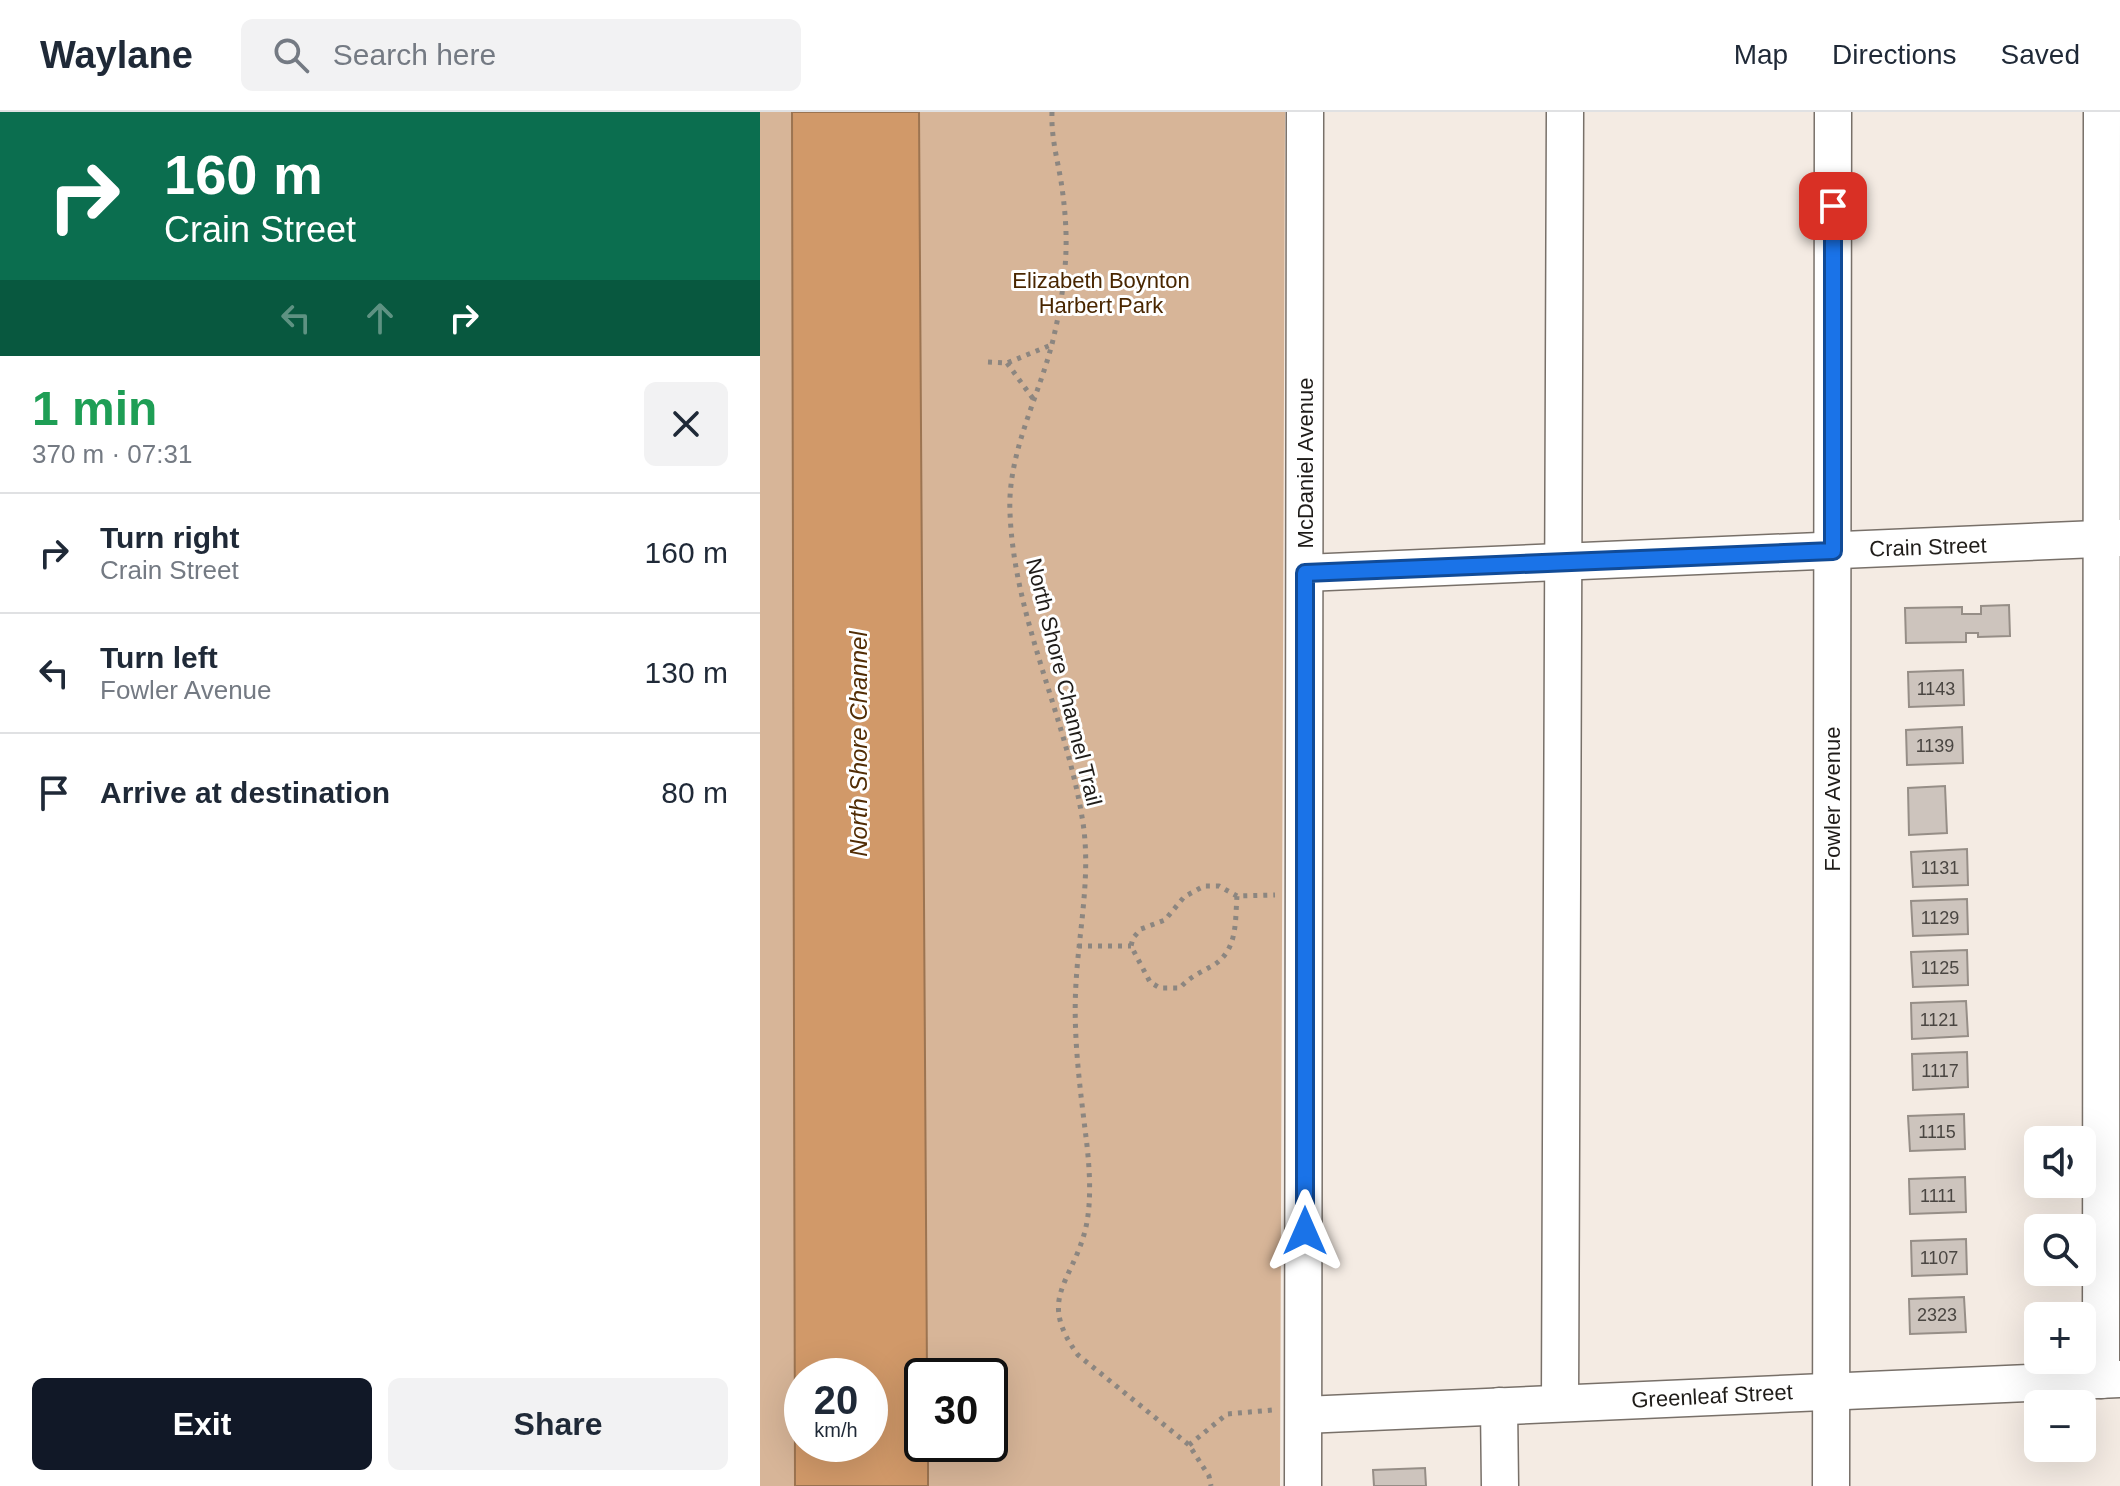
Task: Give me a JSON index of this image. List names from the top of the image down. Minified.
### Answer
{"streets":{"street":["McDaniel Avenue","Crain Street","Fowler Avenue","Greenleaf Street"],"path":["North Shore Channel Trail"]},"crossings":[["McDaniel Avenue","Crain Street"],["McDaniel Avenue","Greenleaf Street"],["Crain Street","Fowler Avenue"],["Fowler Avenue","Greenleaf Street"]],"water":["North Shore Channel"],"parks":["Elizabeth Boynton Harbert Park"],"house_numbers":["1143","1139","1131","1129","1125","1121","1117","1115","1111","1107","2323"],"page":{"header":"Waylane","search":"Search here","nav":["Map","Directions","Saved"],"turn":["160 m","Crain Street"],"heading":["1 min","370 m · 07:31"],"list":[{"name":"Turn right","note":"Crain Street","value":"160 m"},{"name":"Turn left","note":"Fowler Avenue","value":"130 m"},{"name":"Arrive at destination","value":"80 m"}],"map_buttons":["+","−"],"speed":"20 km/h","limit":"30","buttons":["Exit","Share"]}}
